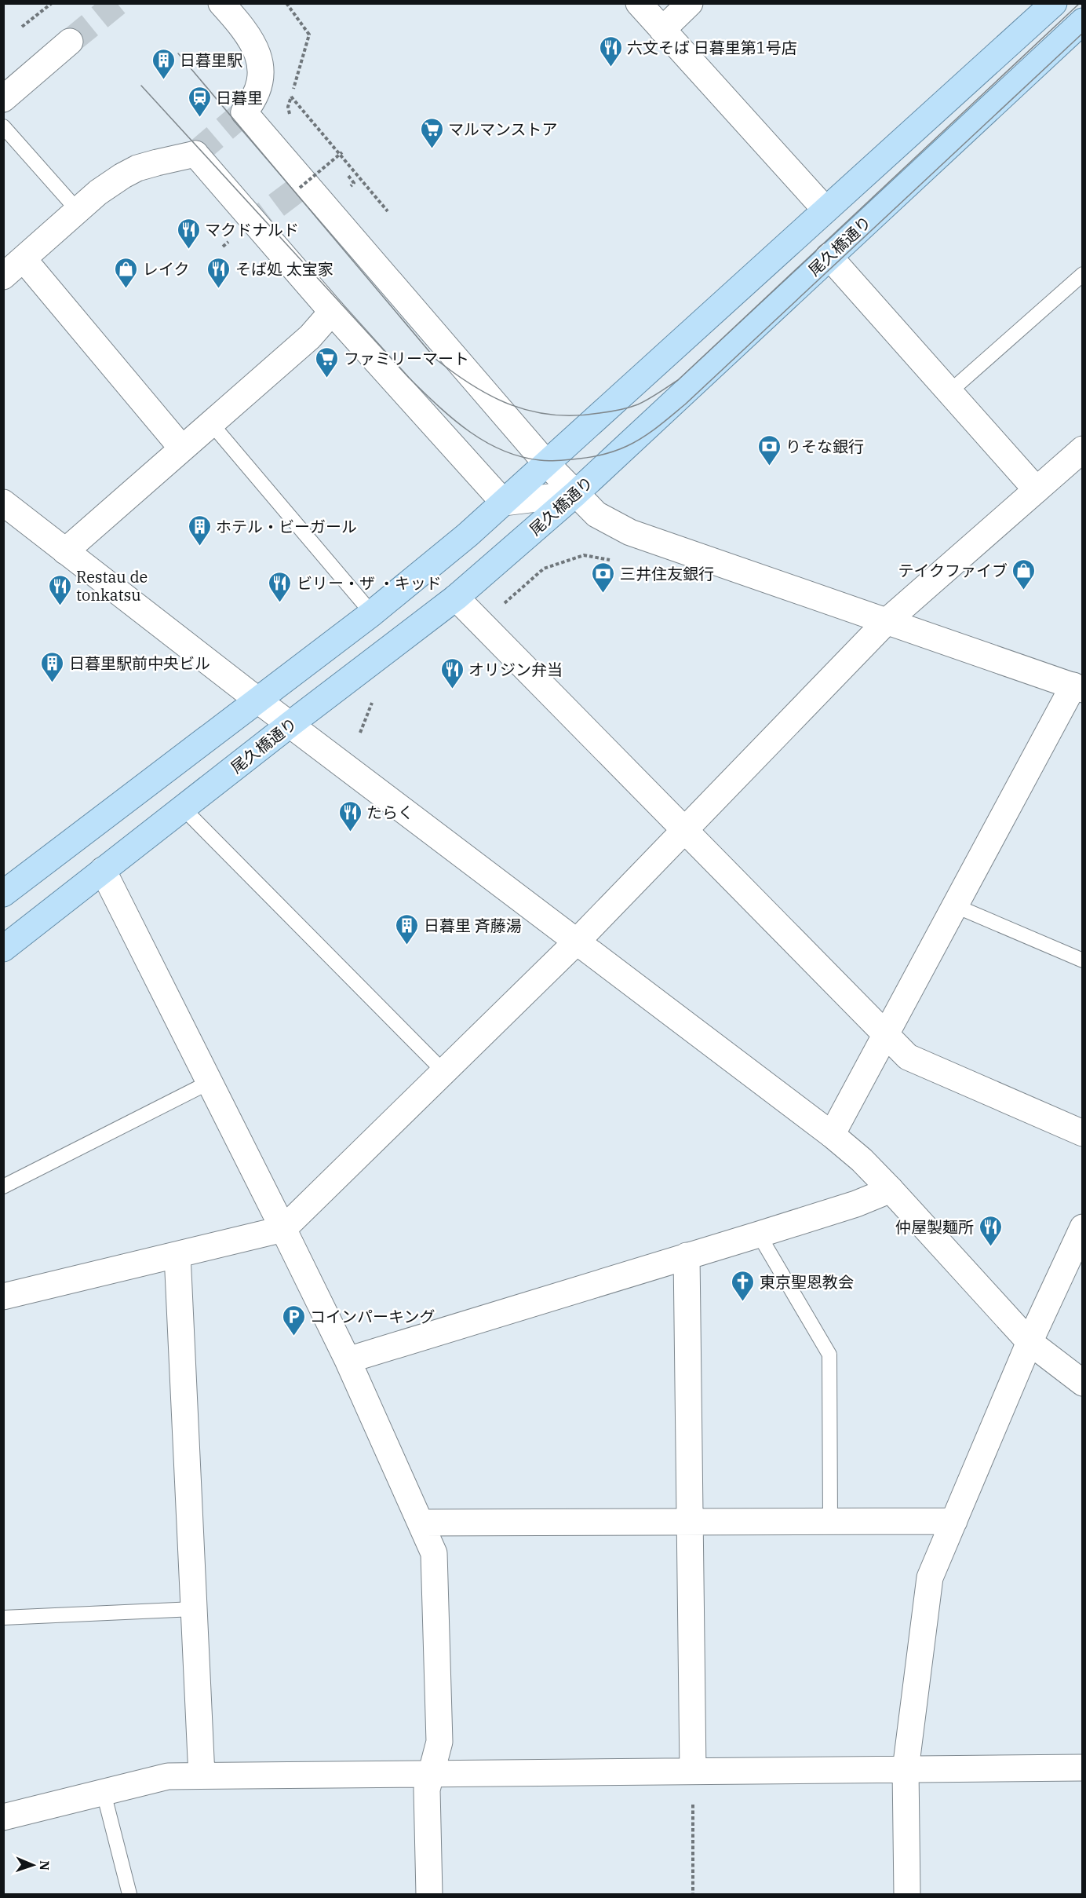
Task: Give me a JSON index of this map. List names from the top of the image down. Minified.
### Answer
{"streets":{"main road":["尾久橋通り"]},"places":{"restaurant":["六文そば 日暮里第1号店","マクドナルド","そば処 太宝家","ビリー・ザ ・キッド","Restau de tonkatsu","オリジン弁当","たらく","仲屋製麺所"],"building":["日暮里駅","ホテル・ビーガール","日暮里駅前中央ビル","日暮里 斉藤湯"],"station":["日暮里"],"supermarket":["マルマンストア","ファミリーマート"],"shop":["レイク","テイクファイブ"],"bank":["りそな銀行","三井住友銀行"],"church":["東京聖恩教会"],"parking":["コインパーキング"]},"north":"right"}
